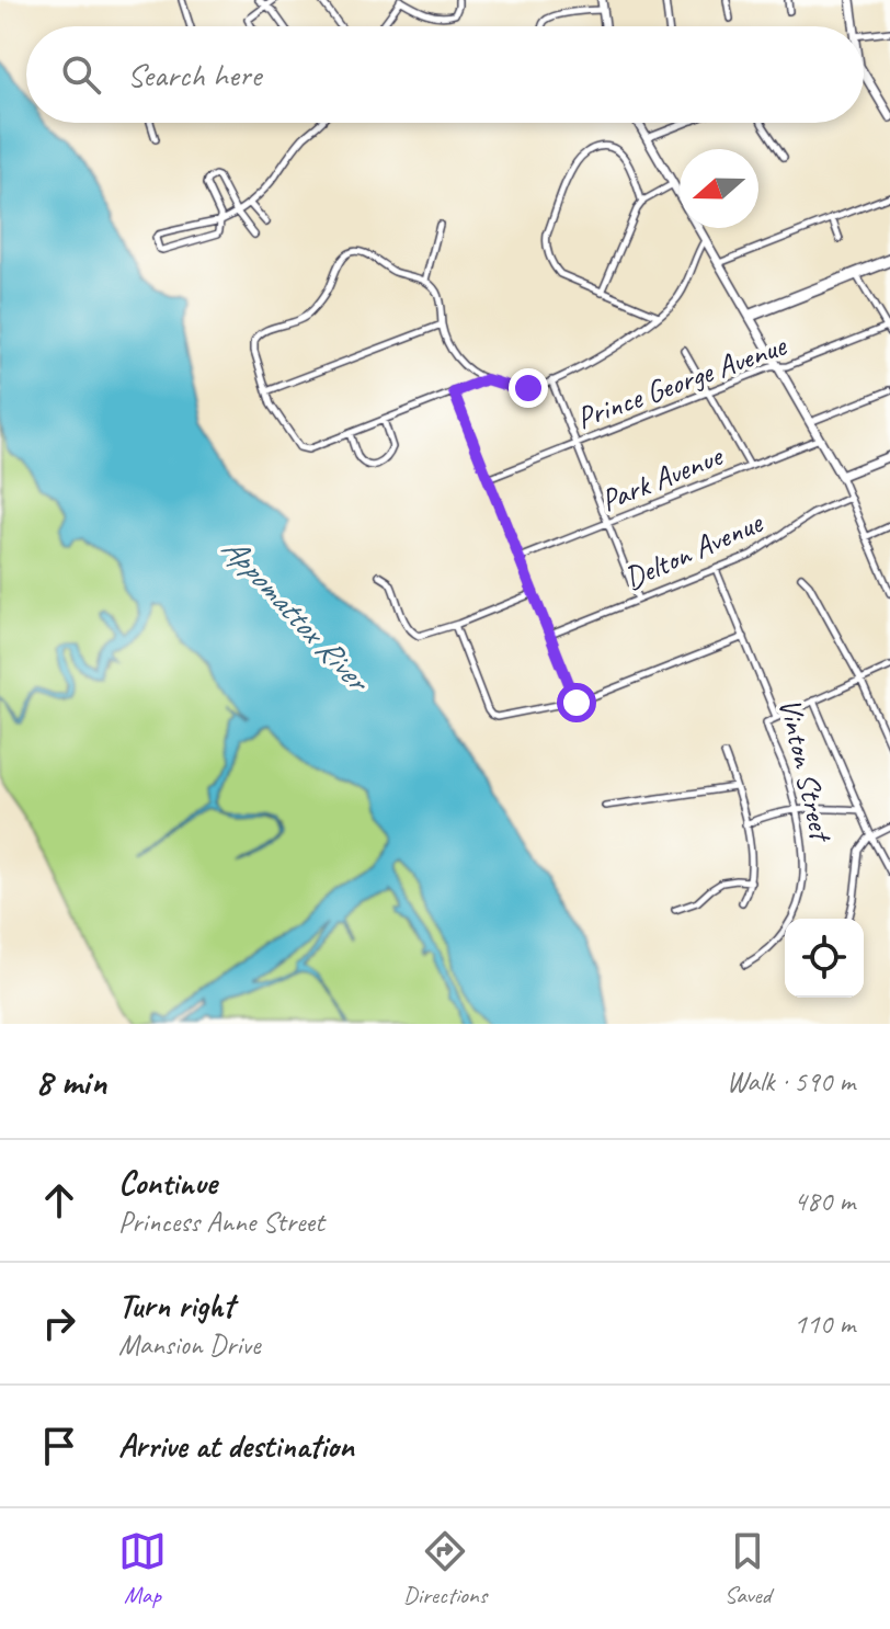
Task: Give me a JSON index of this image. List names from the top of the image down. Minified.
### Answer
{"streets":{"street":["Prince George Avenue","Park Avenue","Delton Avenue","Vinton Street"]},"crossings":[["Delton Avenue","Vinton Street"]],"water":["Appomattox River"],"north":"left","page":{"search":"Search here","heading":["8 min","Walk · 590 m"],"list":[["Continue","Princess Anne Street","480 m"],["Turn right","Mansion Drive","110 m"],"Arrive at destination"],"nav":["Map","Directions","Saved"]}}
